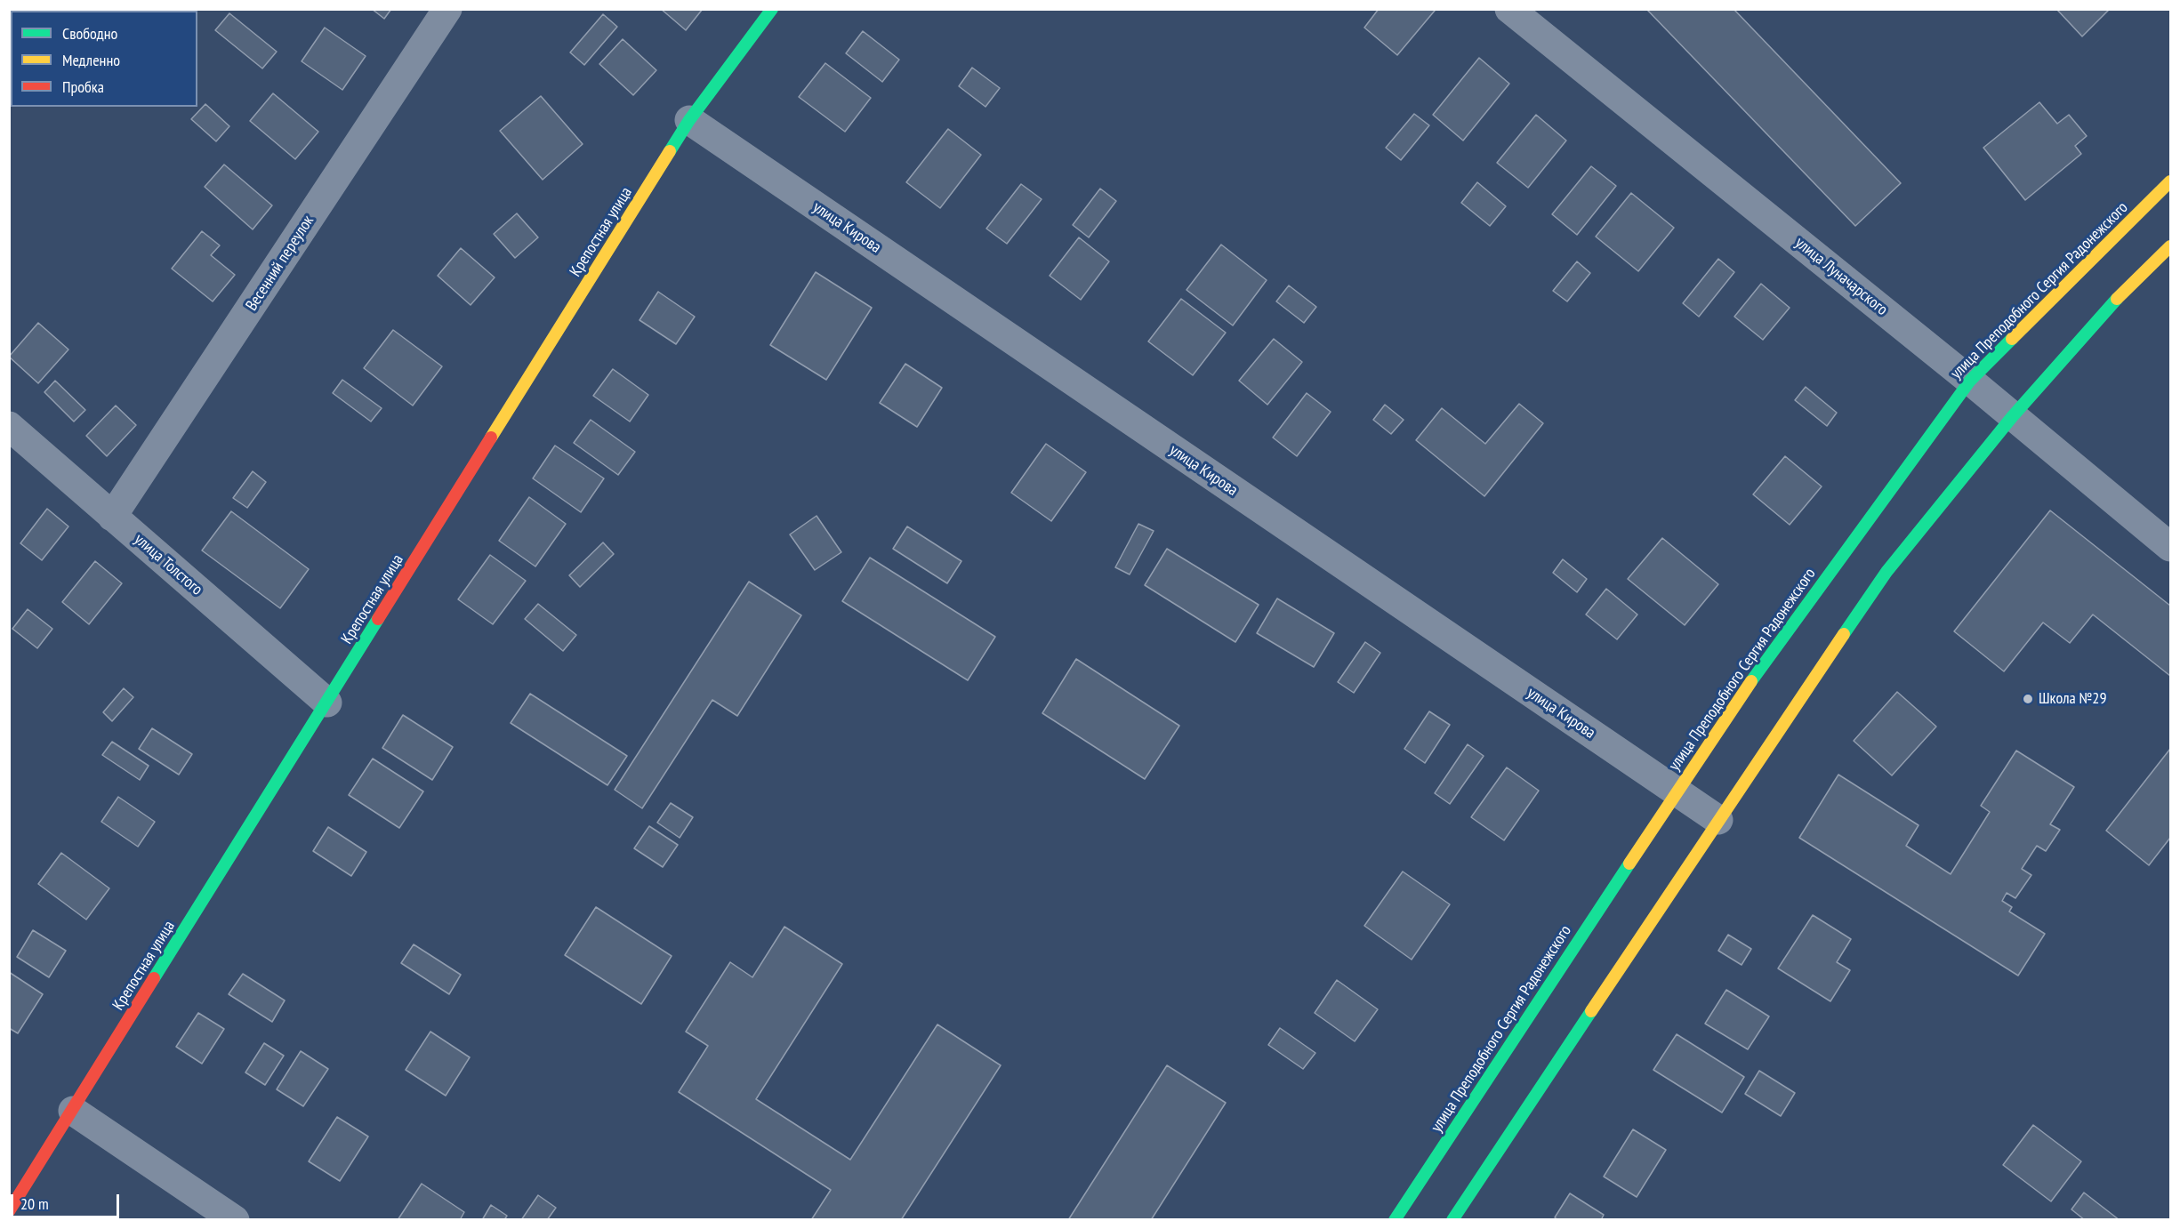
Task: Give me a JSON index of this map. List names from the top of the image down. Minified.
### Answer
{"streets":{"street":["улица Кирова","Крепостная улица","Весенний переулок","улица Луначарского","улица Преподобного Сергия Радонежского","улица Толстого"]},"crossings":[["улица Кирова","Крепостная улица"],["улица Кирова","улица Преподобного Сергия Радонежского"],["Крепостная улица","улица Толстого"],["Весенний переулок","улица Толстого"],["улица Луначарского","улица Преподобного Сергия Радонежского"]],"places":["Школа №29"],"legend":["Свободно","Медленно","Пробка"],"scale_bar":"20 m"}
